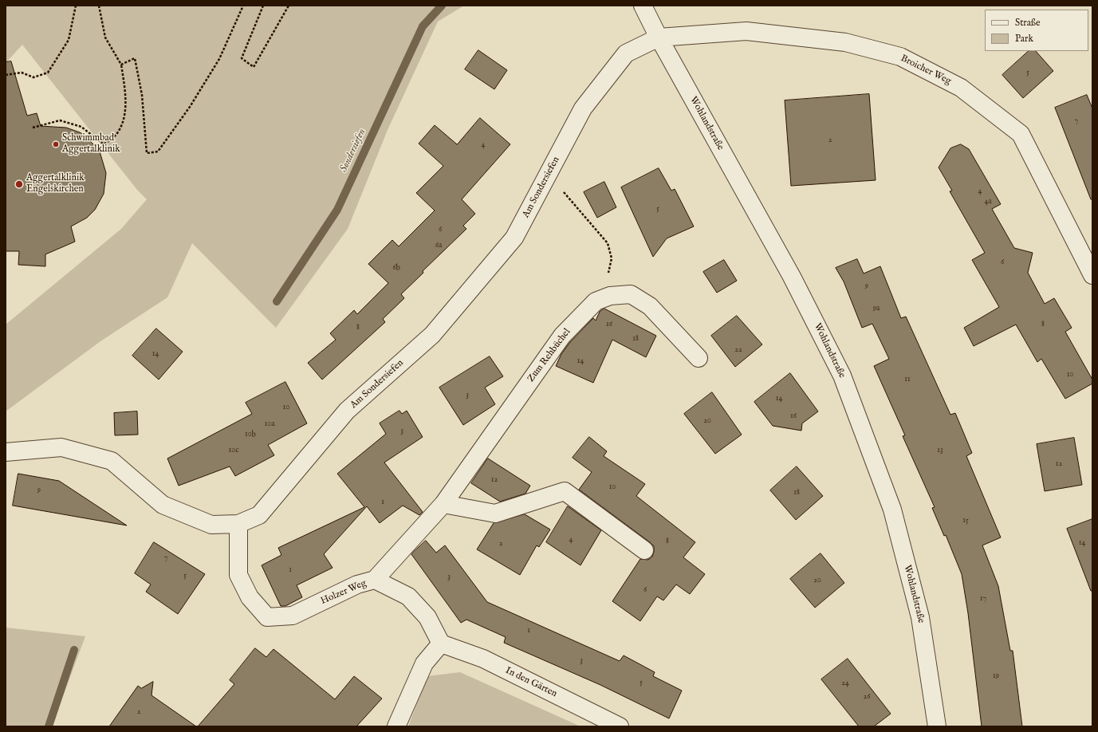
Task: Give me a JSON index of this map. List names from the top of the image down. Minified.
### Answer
{"streets":{"street":["Broicher Weg","Wohlandstraße","Am Sondersiefen","Zum Rehbüchel","Holzer Weg","In den Gärten"]},"crossings":[["Broicher Weg","Wohlandstraße"],["Broicher Weg","Am Sondersiefen"],["Wohlandstraße","Am Sondersiefen"],["Am Sondersiefen","Holzer Weg"],["Zum Rehbüchel","Holzer Weg"],["Holzer Weg","In den Gärten"]],"water":["Sondersiefen"],"places":["Schwimmbad Aggertalklinik","Aggertalklinik Engelskirchen"],"house_numbers":["5","7","2","4","4","4a","5","6","6a","6","6b","9","9a","16","8","8","18","22","14","14","10","11","3","14","10","16","20","10a","3","10b","10c","13","12","12","10","9","18","1","15","4","8","14","2","7","1","5","3","20","6","17","1","3","19","5","24","26","2"],"legend":["Straße","Park"]}
